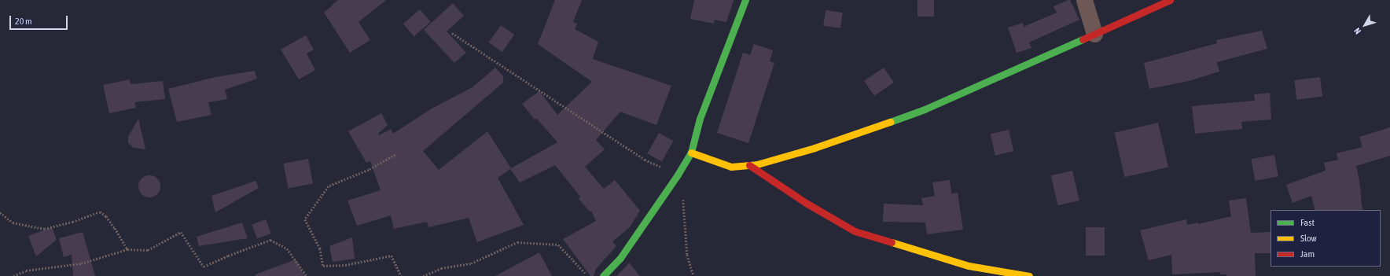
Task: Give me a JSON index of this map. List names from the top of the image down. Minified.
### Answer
{"legend":["Fast","Slow","Jam"],"scale_bar":"20 m","north":"bottom left"}
